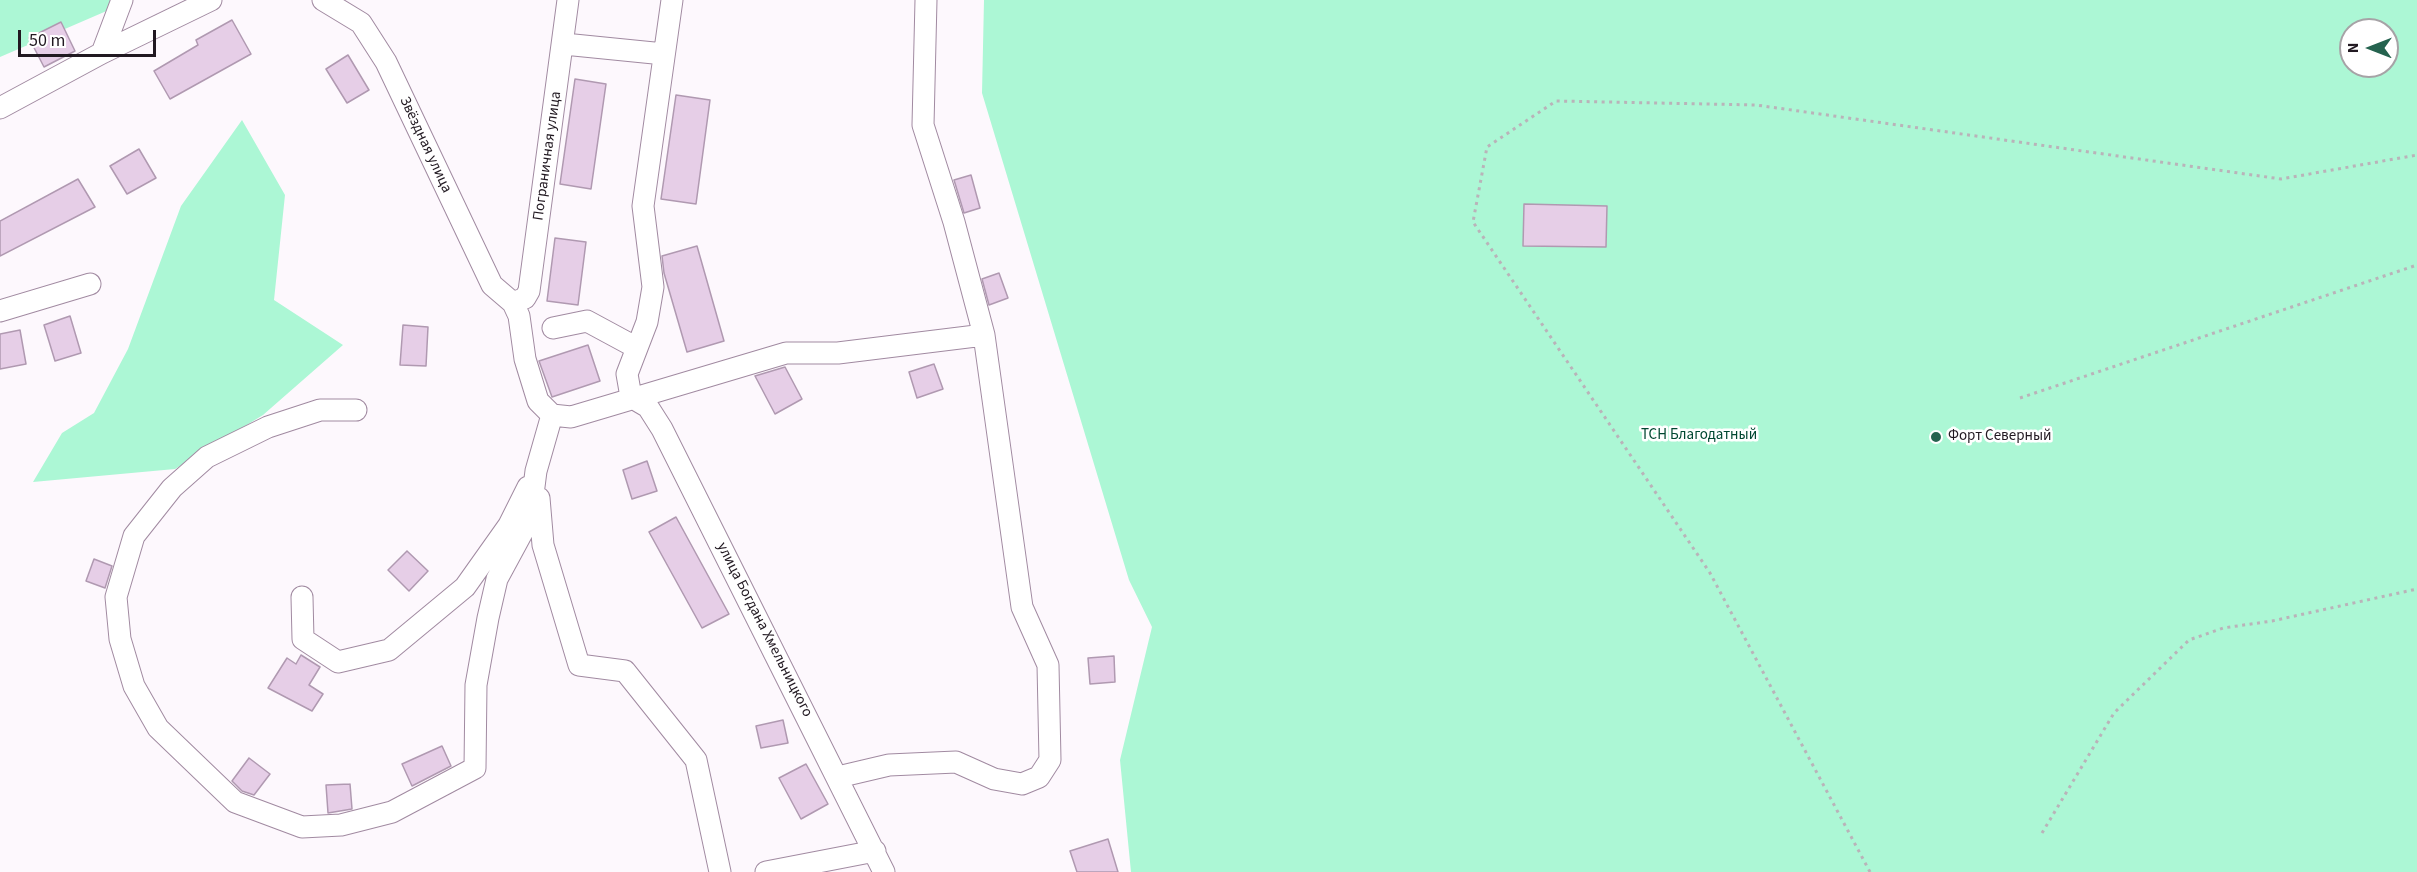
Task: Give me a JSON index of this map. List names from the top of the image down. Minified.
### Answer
{"streets":{"street":["Звёздная улица","Пограничная улица","улица Богдана Хмельницкого"]},"crossings":[["Звёздная улица","Пограничная улица"]],"parks":["ТСН Благодатный"],"places":["Форт Северный"],"scale_bar":"50 m","north":"left"}
